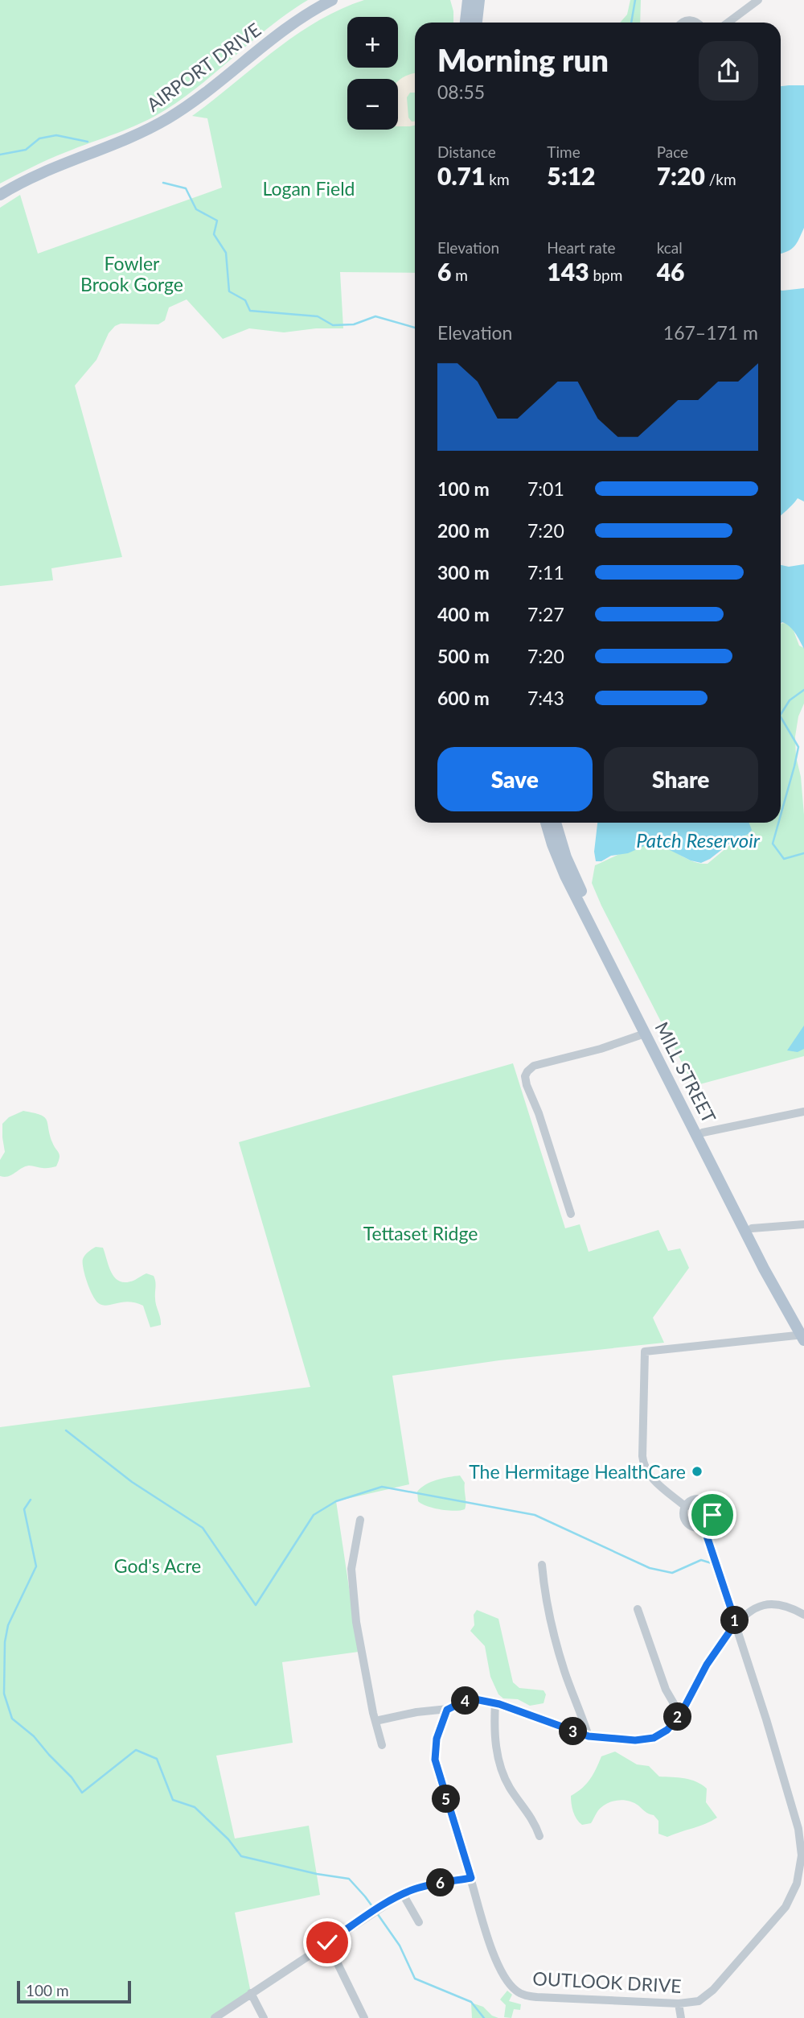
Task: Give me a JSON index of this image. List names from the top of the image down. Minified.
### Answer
{"streets":{"main road":["AIRPORT DRIVE","MILL STREET"],"street":["OUTLOOK DRIVE"]},"water":["Patch Reservoir"],"parks":["Logan Field","Fowler Brook Gorge","Tettaset Ridge","God's Acre"],"places":["The Hermitage HealthCare"],"scale_bar":"100 m","page":{"map_buttons":["+","−"],"heading":["Morning run","08:55"],"stats":[["Distance","0.71 km"],["Time","5:12"],["Pace","7:20 /km"],["Elevation","6 m"],["Heart rate","143 bpm"],["kcal","46"]],"chart":["Elevation","167–171 m"],"list":[{"name":"100 m","note":"7:01"},{"name":"200 m","note":"7:20"},{"name":"300 m","note":"7:11"},{"name":"400 m","note":"7:27"},{"name":"500 m","note":"7:20"},{"name":"600 m","note":"7:43"}],"buttons":["Save","Share"],"pins":["1","4","2","3","5","6"],"scale":"100 m"}}
